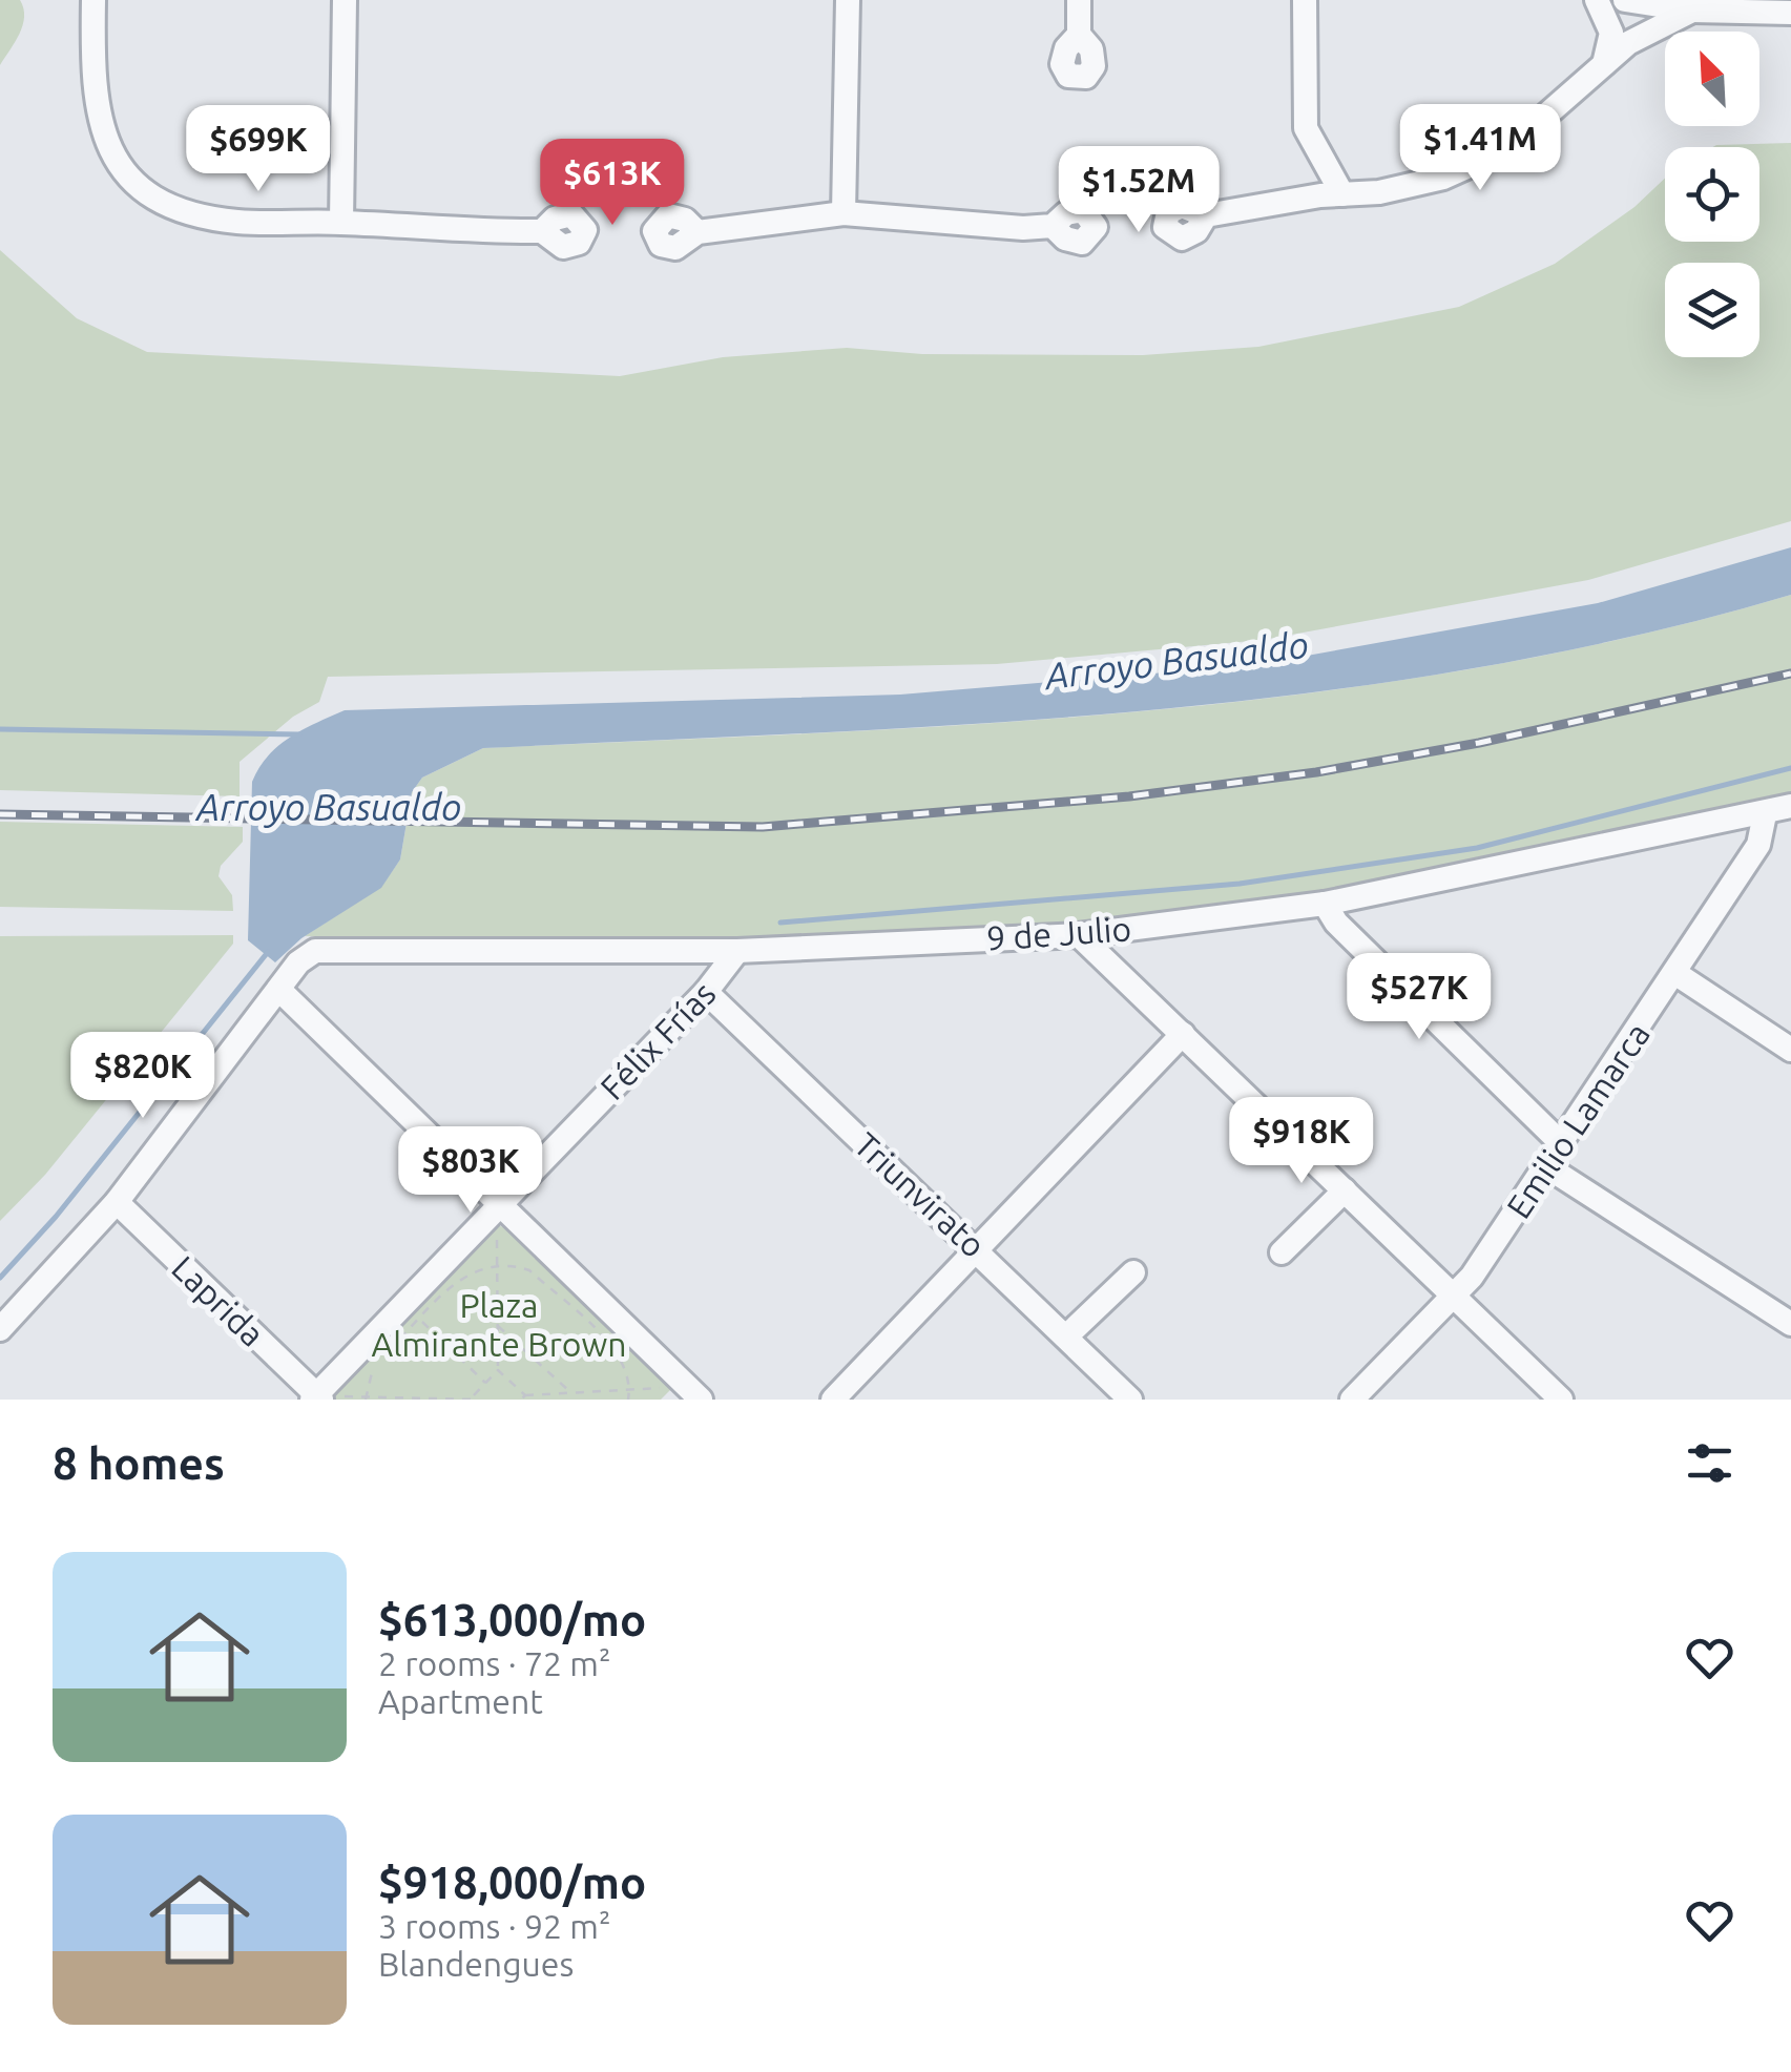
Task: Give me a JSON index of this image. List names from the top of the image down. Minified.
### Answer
{"streets":{"street":["9 de Julio","Félix Frías","Emilio Lamarca","Triunvirato","Laprida"]},"crossings":[["9 de Julio","Félix Frías"],["9 de Julio","Emilio Lamarca"],["Félix Frías","Triunvirato"],["Félix Frías","Laprida"]],"water":["Arroyo Basualdo"],"parks":["Plaza Almirante Brown"],"north":"top left","page":{"price":["$1.41M","$699K","$613K","$1.52M","$527K","$820K","$918K","$803K"],"heading":"8 homes","list":[{"name":"$613,000/mo","note":"2 rooms · 72 m² · Apartment"},{"name":"$918,000/mo","note":"3 rooms · 92 m² · Blandengues"}]}}
